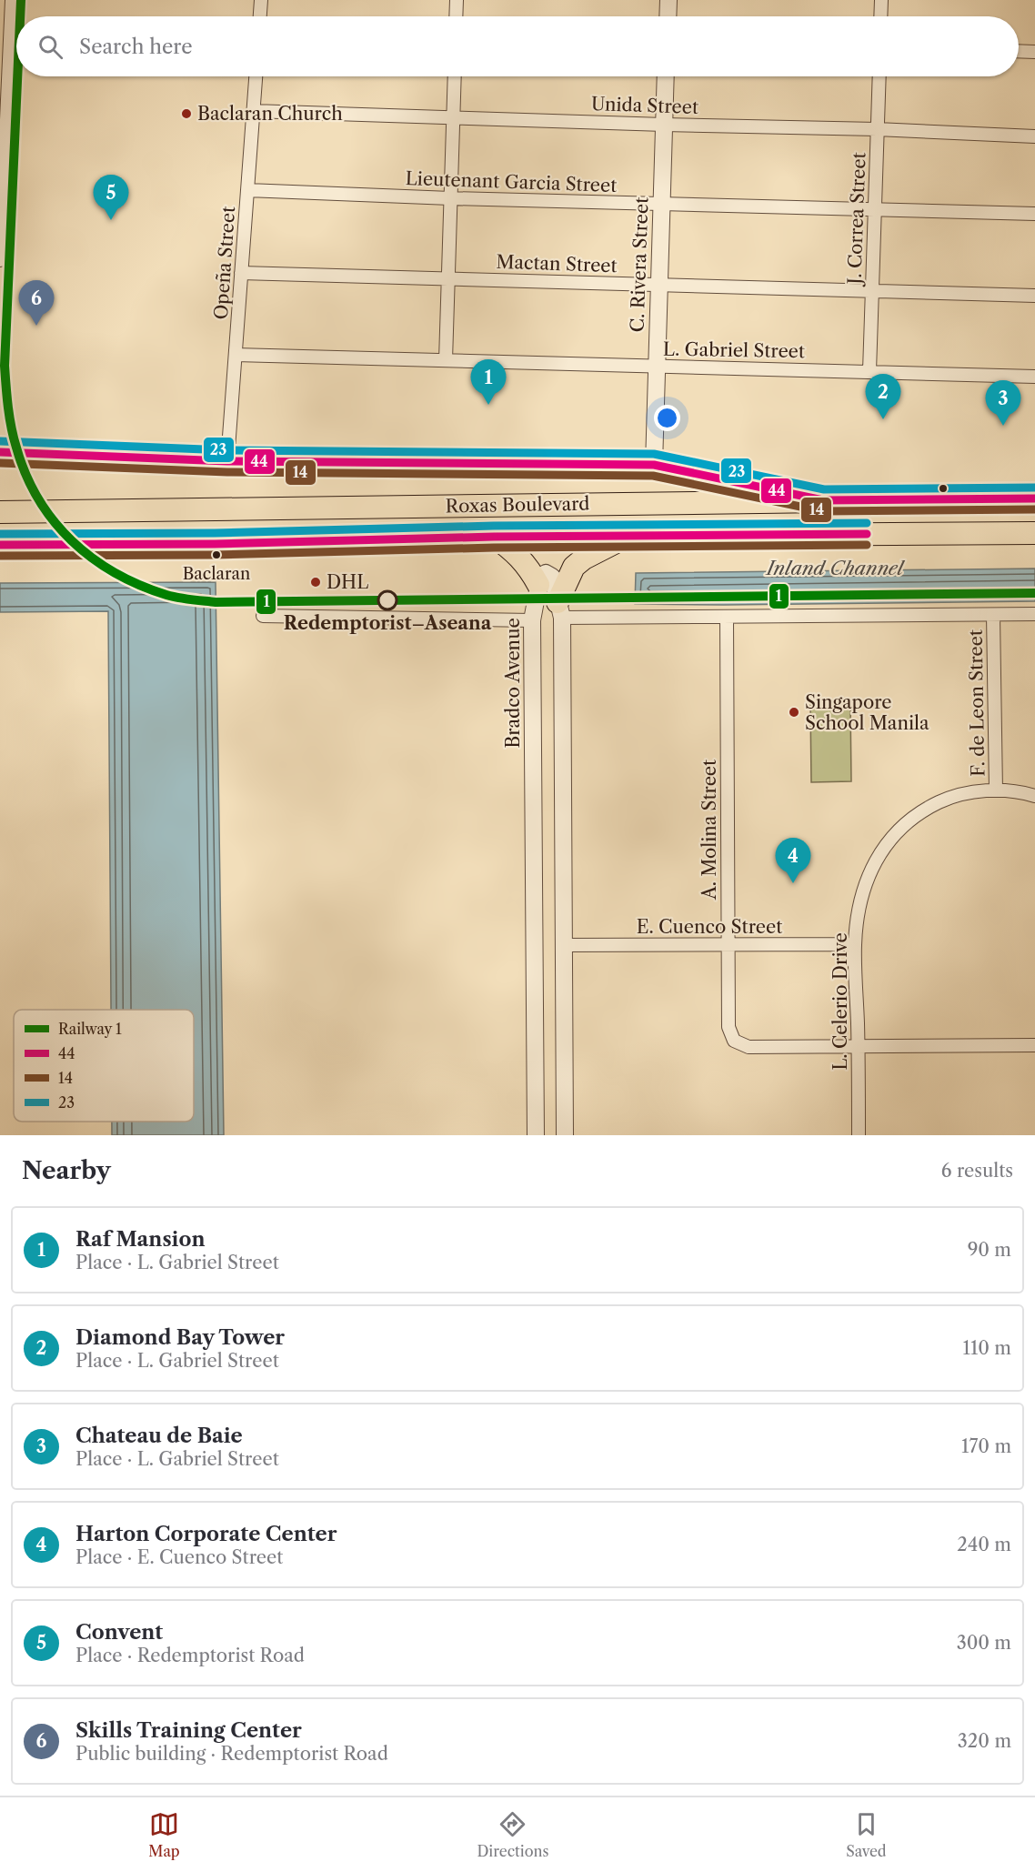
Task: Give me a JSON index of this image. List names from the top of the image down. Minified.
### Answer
{"streets":{"highway":["Roxas Boulevard"],"street":["Unida Street","Lieutenant Garcia Street","J. Correa Street","Opeña Street","Mactan Street","C. Rivera Street","L. Gabriel Street","Bradco Avenue","F. de Leon Street","A. Molina Street","E. Cuenco Street","L. Celerio Drive"]},"crossings":[["Unida Street","J. Correa Street"],["Unida Street","Opeña Street"],["Unida Street","C. Rivera Street"],["Lieutenant Garcia Street","J. Correa Street"],["Lieutenant Garcia Street","Opeña Street"],["Lieutenant Garcia Street","C. Rivera Street"],["J. Correa Street","Mactan Street"],["J. Correa Street","L. Gabriel Street"],["Opeña Street","Mactan Street"],["Opeña Street","L. Gabriel Street"],["Mactan Street","C. Rivera Street"],["C. Rivera Street","L. Gabriel Street"],["F. de Leon Street","L. Celerio Drive"],["A. Molina Street","E. Cuenco Street"],["A. Molina Street","L. Celerio Drive"],["E. Cuenco Street","L. Celerio Drive"]],"water":["Inland Channel"],"places":["Baclaran Church","Baclaran","DHL","Redemptorist–Aseana","Singapore School Manila"],"lines":["rail line 1","transit line 23","transit line 44","transit line 14"],"legend":["Railway 1","44","14","23"],"page":{"search":"Search here","pins":["5","6","1","2","3","4"],"heading":["Nearby","6 results"],"list":[{"mark":"1","name":"Raf Mansion","note":"Place · L. Gabriel Street","value":"90 m"},{"mark":"2","name":"Diamond Bay Tower","note":"Place · L. Gabriel Street","value":"110 m"},{"mark":"3","name":"Chateau de Baie","note":"Place · L. Gabriel Street","value":"170 m"},{"mark":"4","name":"Harton Corporate Center","note":"Place · E. Cuenco Street","value":"240 m"},{"mark":"5","name":"Convent","note":"Place · Redemptorist Road","value":"300 m"},{"mark":"6","name":"Skills Training Center","note":"Public building · Redemptorist Road","value":"320 m"}],"nav":["Map","Directions","Saved"]}}
